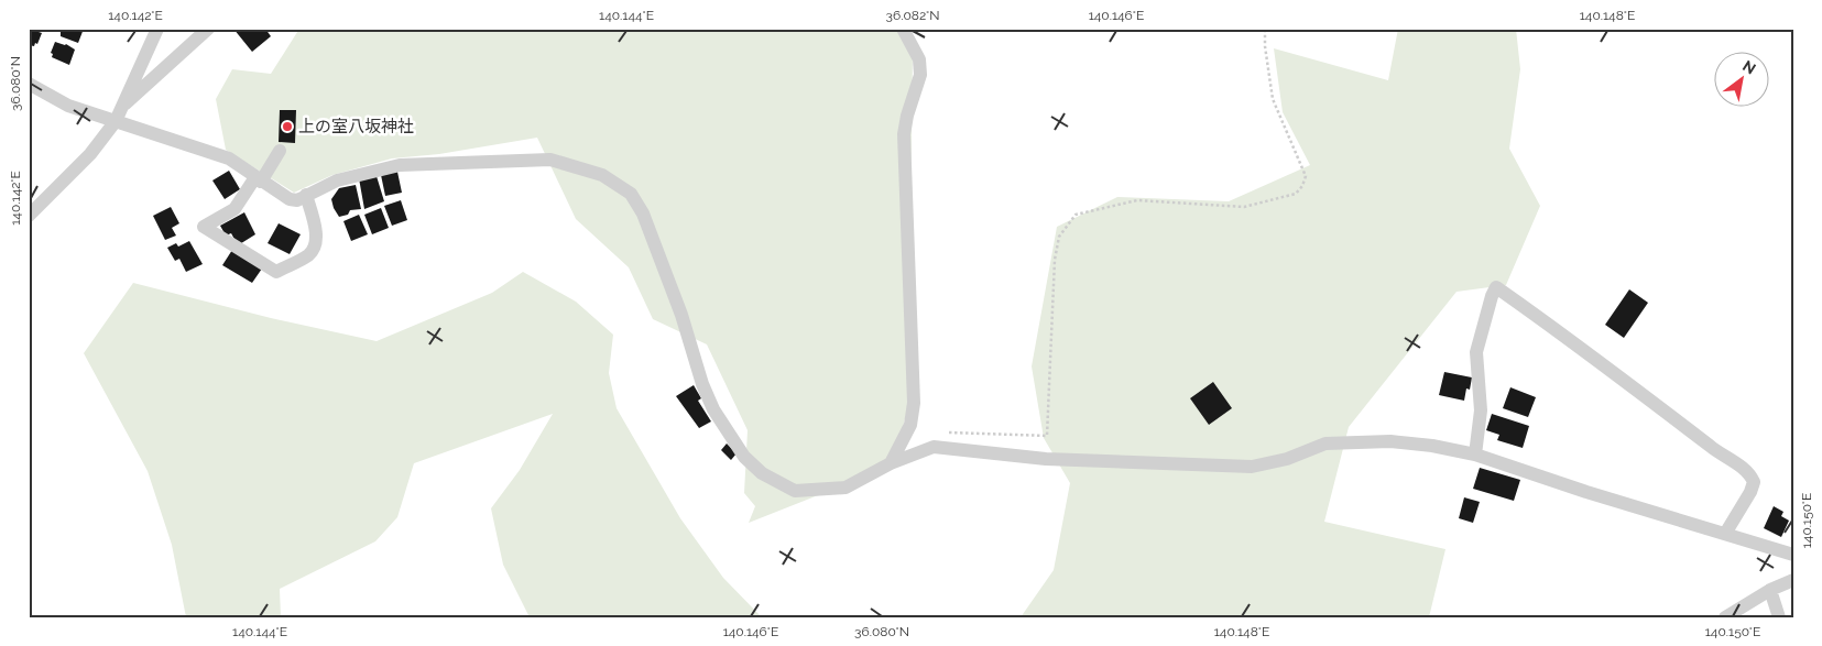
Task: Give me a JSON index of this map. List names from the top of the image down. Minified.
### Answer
{"places":["上の室八坂神社"],"north":"top right","coordinates":["140.142°E","140.144°E","36.082°N","140.146°E","140.148°E","36.080°N","140.150°E"]}
